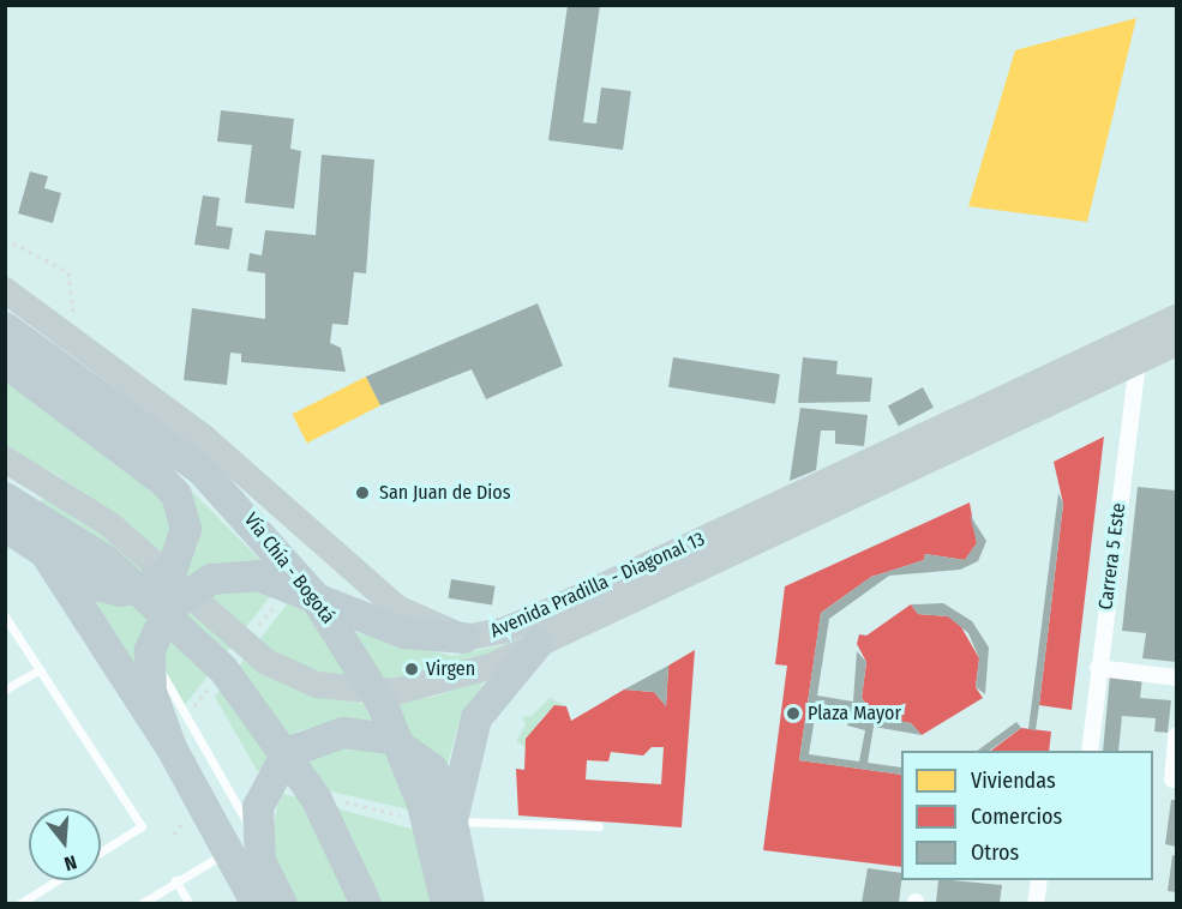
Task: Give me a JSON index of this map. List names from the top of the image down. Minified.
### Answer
{"streets":{"highway":["Vía Chía - Bogotá"],"main road":["Avenida Pradilla - Diagonal 13"],"street":["Carrera 5 Este"]},"crossings":[["Carrera 5 Este","Avenida Pradilla - Diagonal 13"]],"places":["San Juan de Dios","Virgen","Plaza Mayor"],"legend":["Viviendas","Comercios","Otros"],"north":"bottom"}
